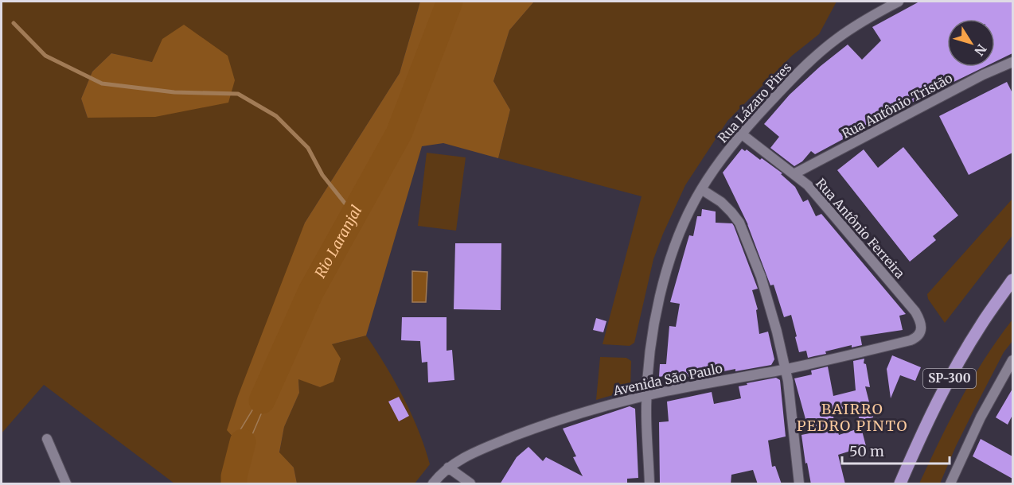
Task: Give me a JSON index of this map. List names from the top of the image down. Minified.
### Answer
{"streets":{"main road":["SP-300"],"street":["Rua Lázaro Pires","Rua Antônio Tristão","Rua Antônio Ferreira","Avenida São Paulo"]},"crossings":[["Rua Lázaro Pires","Rua Antônio Ferreira"],["Rua Lázaro Pires","Avenida São Paulo"],["Rua Antônio Tristão","Rua Antônio Ferreira"],["Rua Antônio Ferreira","Avenida São Paulo"]],"districts":["BAIRRO PEDRO PINTO"],"water":["Rio Laranjal"],"scale_bar":"50 m","north":"bottom right"}
